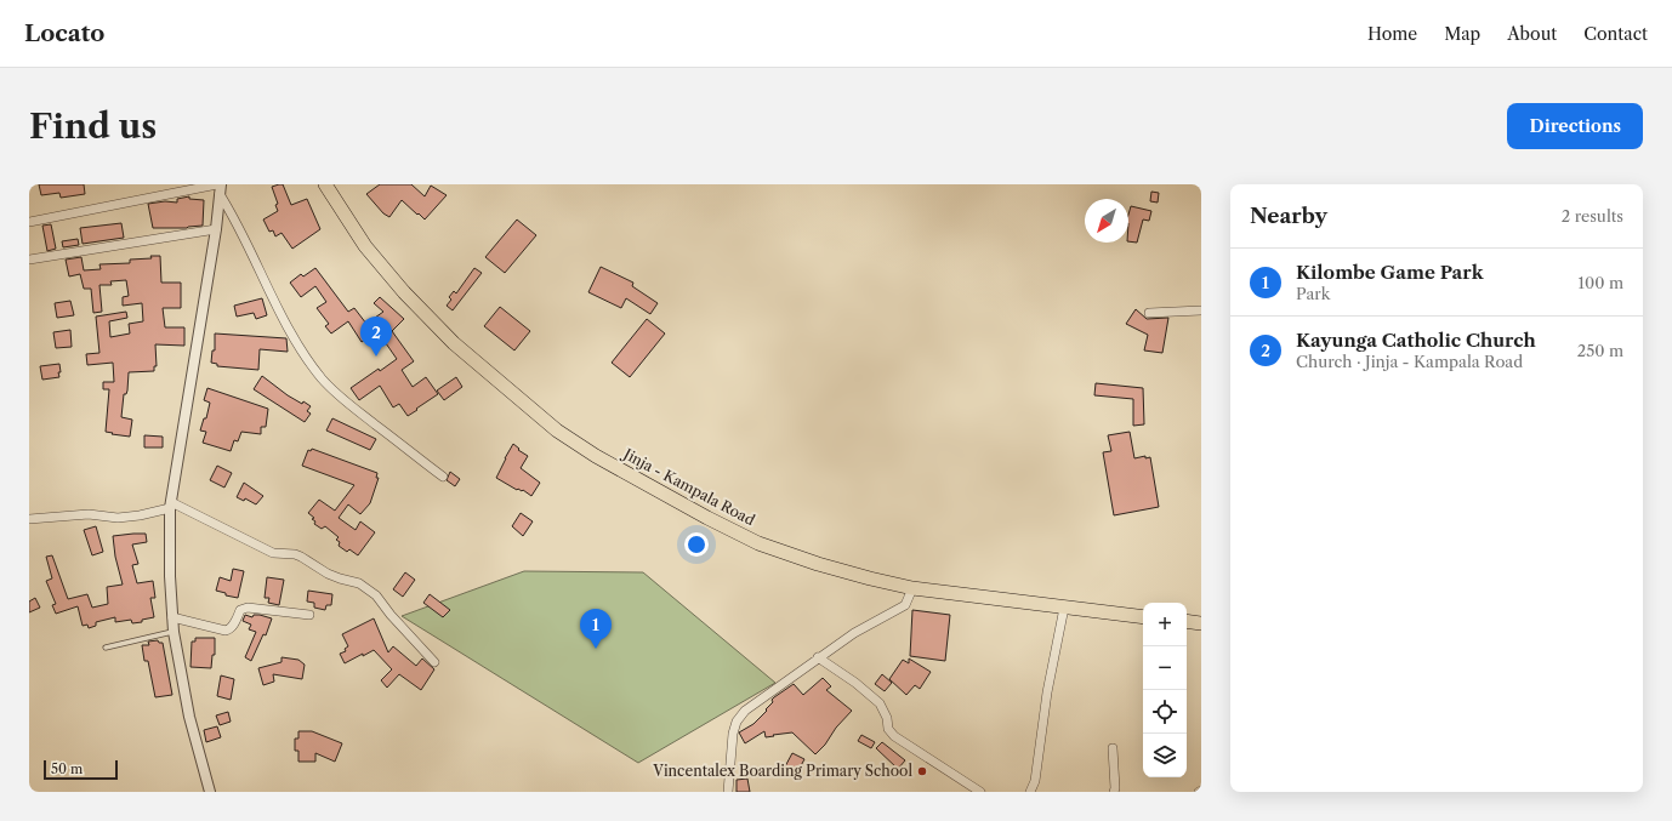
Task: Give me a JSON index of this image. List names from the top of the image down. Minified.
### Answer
{"streets":{"highway":["Jinja - Kampala Road"]},"places":["Vincentalex Boarding Primary School"],"scale_bar":"50 m","north":"bottom left","page":{"header":"Locato","nav":["Home","Map","About","Contact"],"buttons":"Directions","title":"Find us","heading":["Nearby","2 results"],"list":[{"mark":"1","name":"Kilombe Game Park","note":"Park","value":"100 m"},{"mark":"2","name":"Kayunga Catholic Church","note":"Church · Jinja - Kampala Road","value":"250 m"}],"pins":["2","1"],"map_buttons":["+","−"],"scale":"50 m"}}
